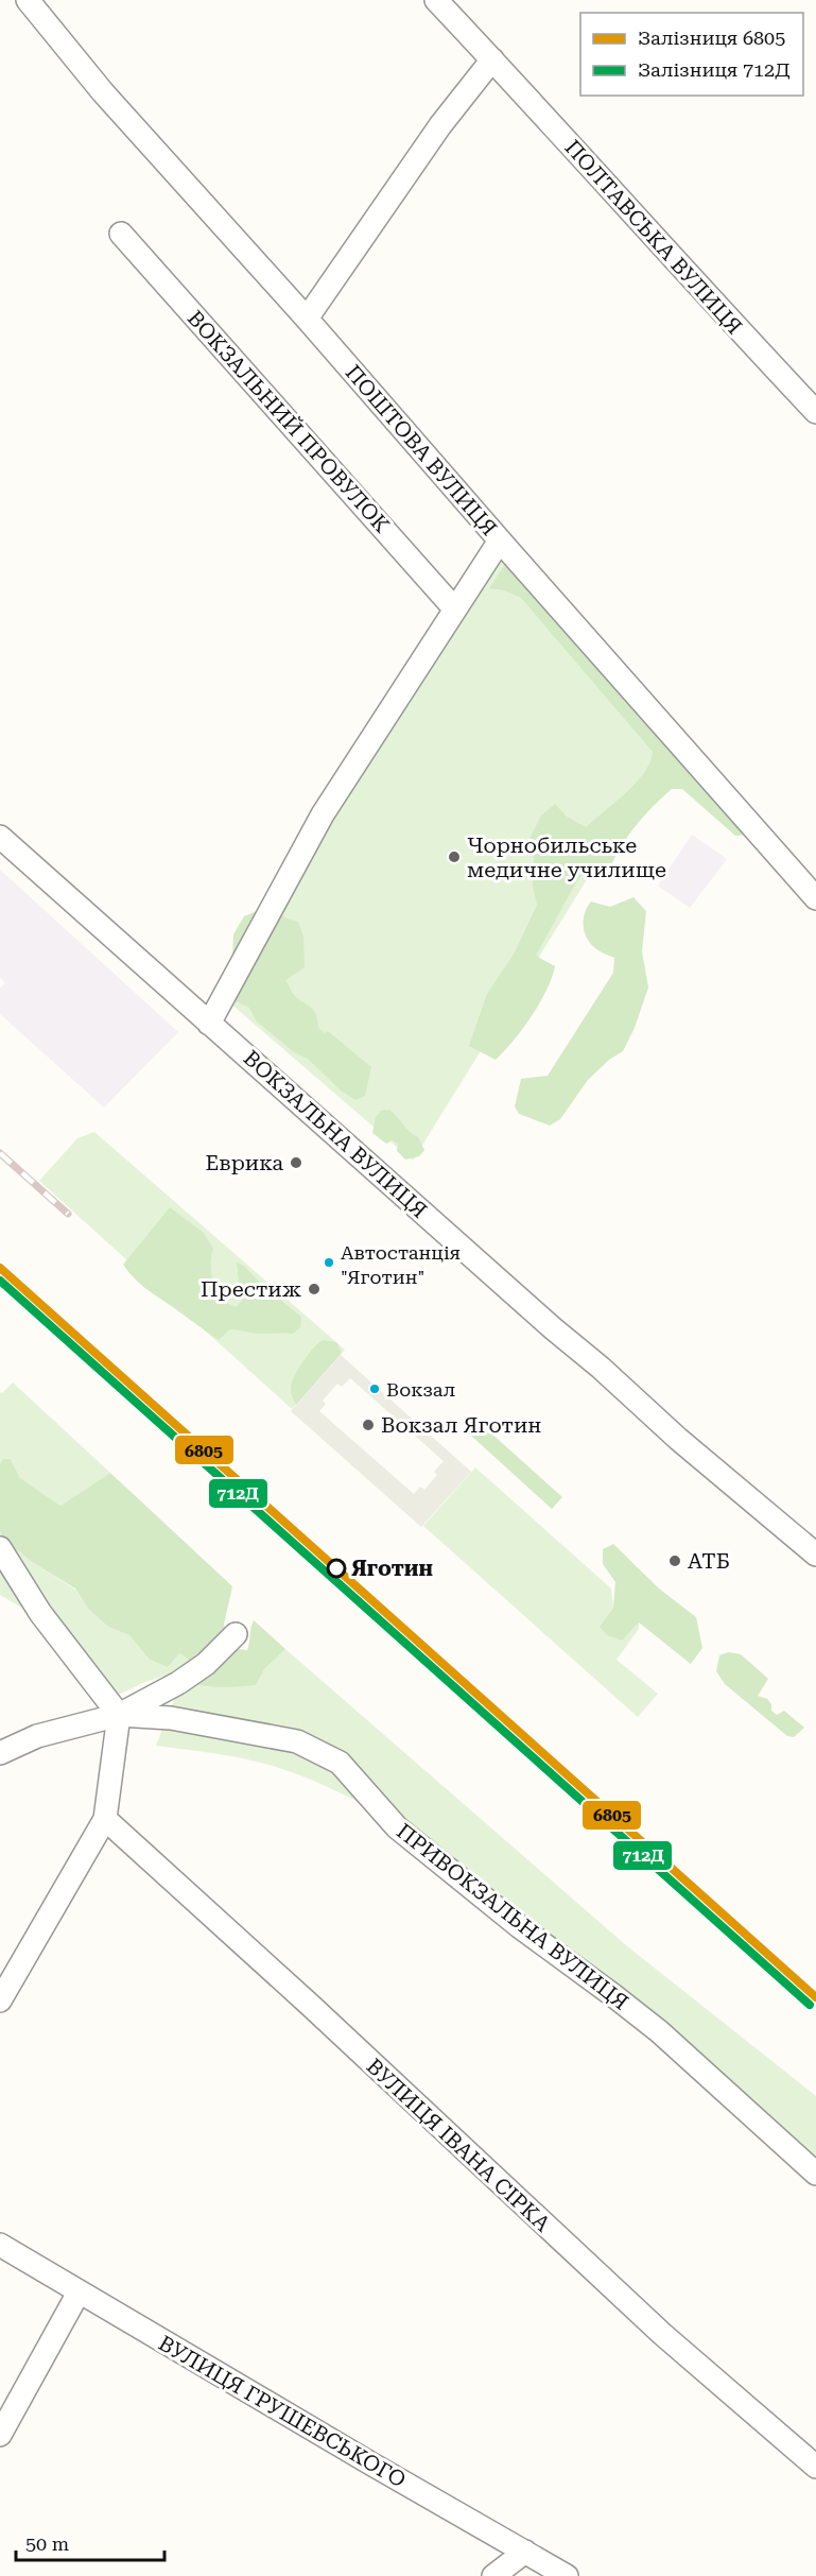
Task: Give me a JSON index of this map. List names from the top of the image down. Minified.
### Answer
{"streets":{"street":["ПОЛТАВСЬКА ВУЛИЦЯ","ВОКЗАЛЬНИЙ ПРОВУЛОК","ПОШТОВА ВУЛИЦЯ","ВОКЗАЛЬНА ВУЛИЦЯ","ПРИВОКЗАЛЬНА ВУЛИЦЯ","ВУЛИЦЯ ІВАНА СІРКА","ВУЛИЦЯ ГРУШЕВСЬКОГО"]},"places":["Чорнобильське медичне училище","Еврика","Автостанція \"Яготин\"","Престиж","Вокзал","Вокзал Яготин","АТБ","Яготин"],"lines":["rail line 6805","rail line 712Д"],"legend":["Залізниця 6805","Залізниця 712Д"],"scale_bar":"50 m"}
